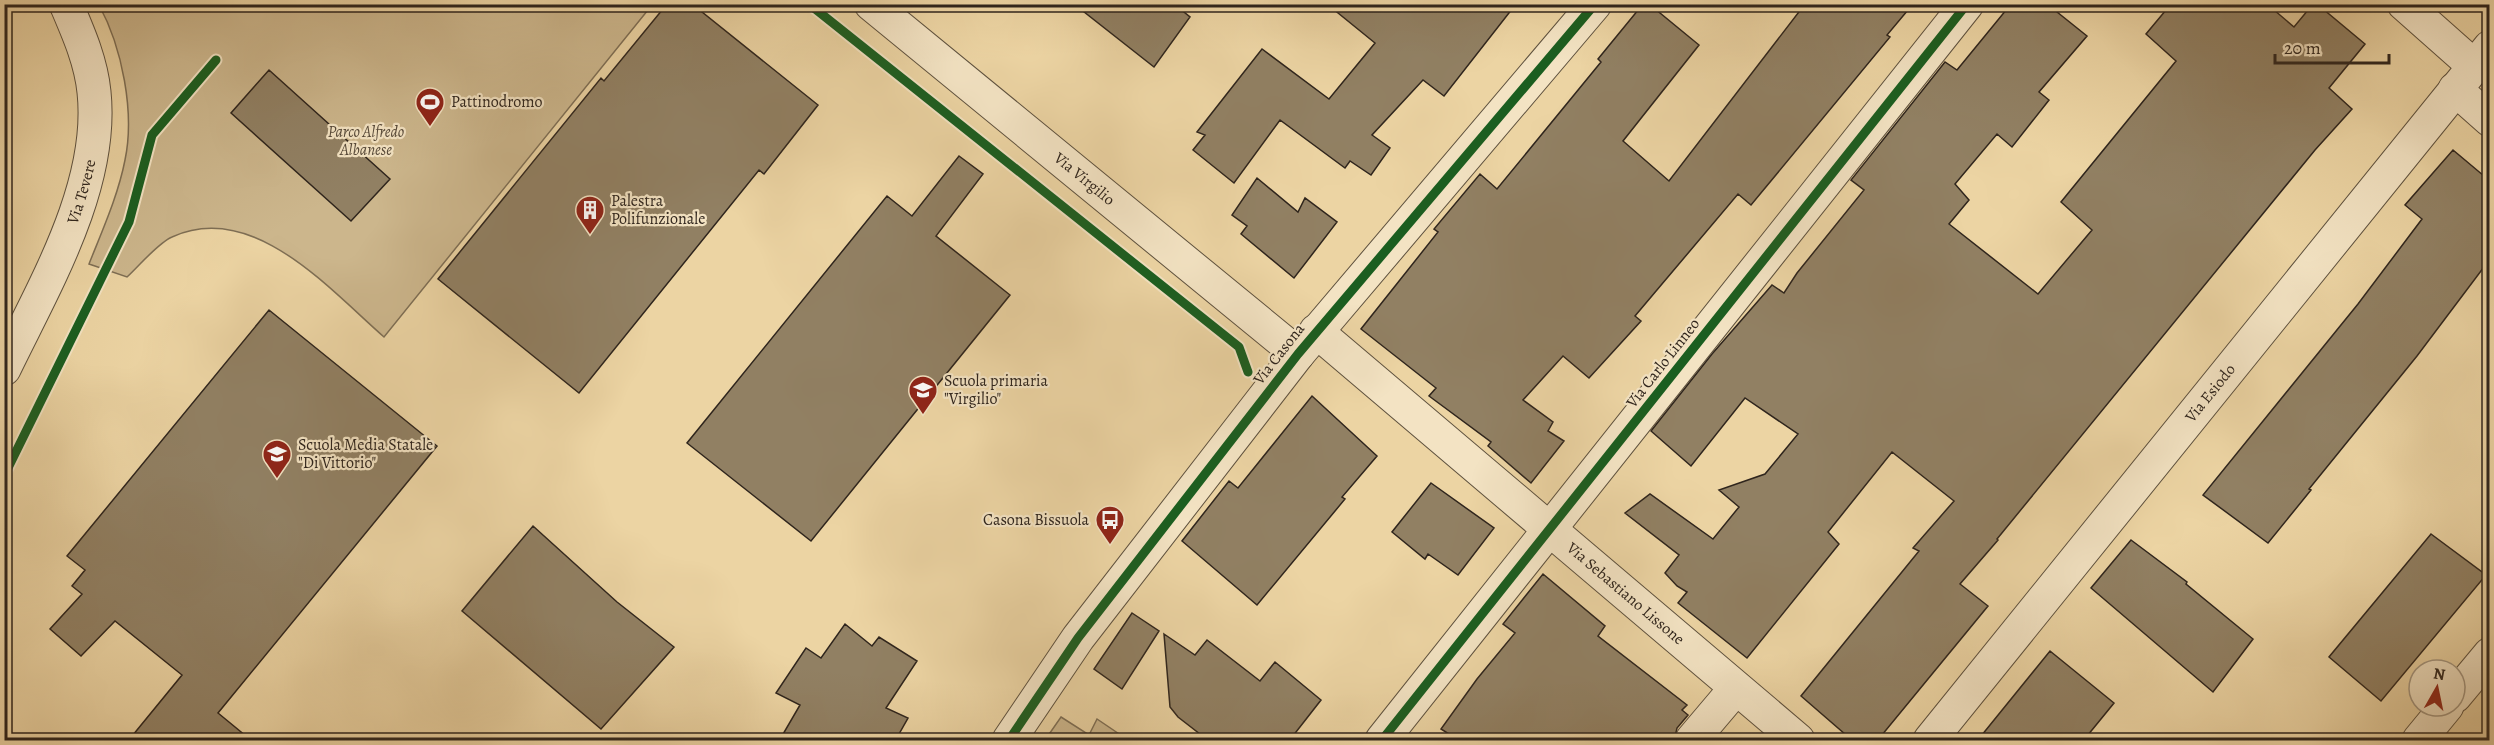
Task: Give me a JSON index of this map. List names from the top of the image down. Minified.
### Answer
{"streets":{"street":["Via Virgilio","Via Tevere","Via Casona","Via Carlo Linneo","Via Esiodo","Via Sebastiano Lissone"]},"crossings":[["Via Virgilio","Via Casona"],["Via Virgilio","Via Sebastiano Lissone"],["Via Casona","Via Sebastiano Lissone"],["Via Carlo Linneo","Via Sebastiano Lissone"]],"parks":["Parco Alfredo Albanese"],"places":{"sports":["Pattinodromo"],"building":["Palestra Polifunzionale"],"school or university":["Scuola primaria \"Virgilio\"","Scuola Media Statale \"Di Vittorio\""],"bus stop":["Casona Bissuola"]},"scale_bar":"20 m","north":"top"}
